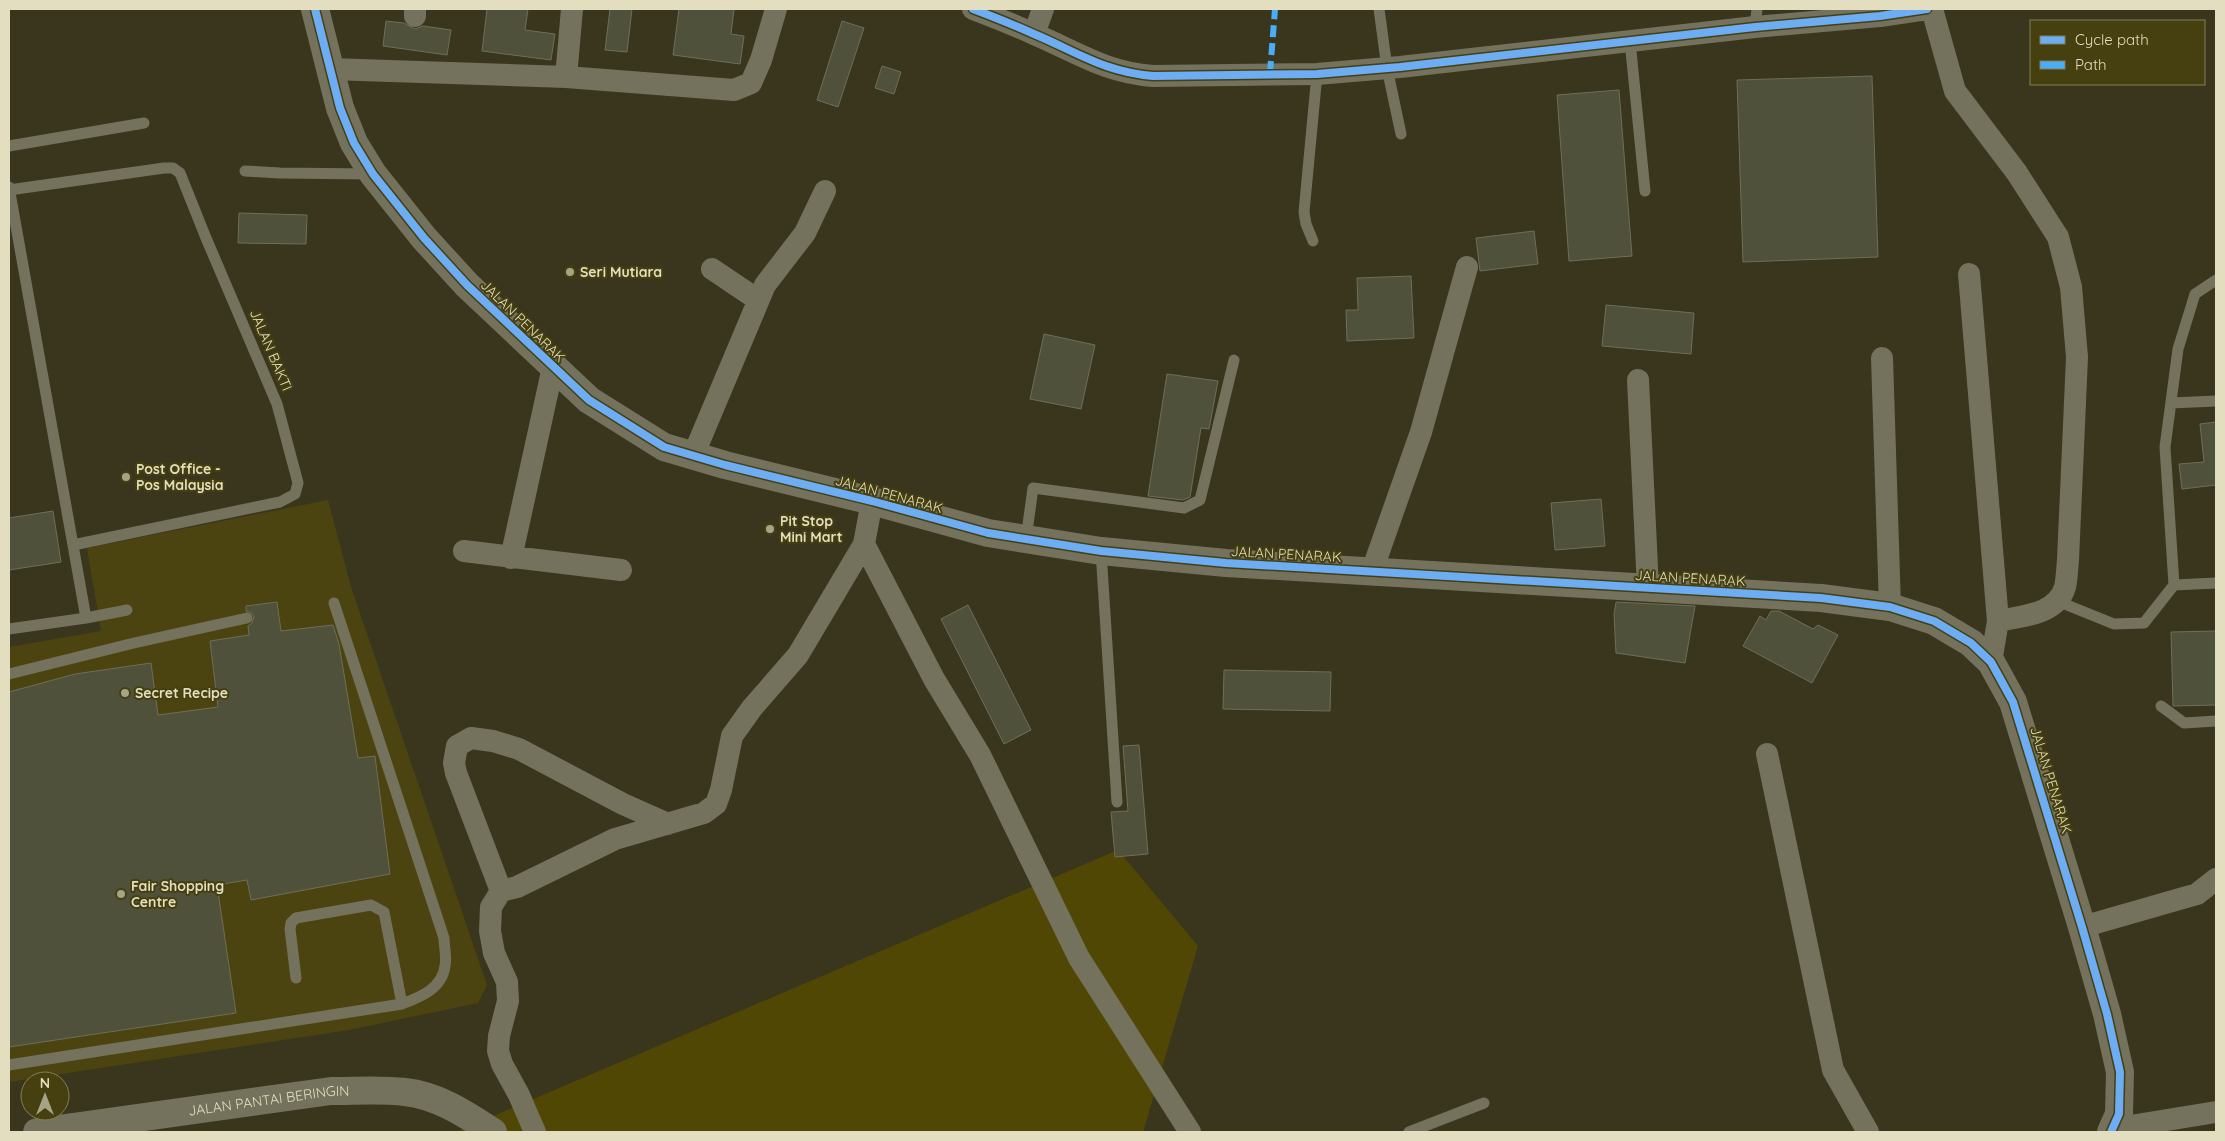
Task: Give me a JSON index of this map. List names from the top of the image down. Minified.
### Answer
{"streets":{"street":["JALAN PENARAK","JALAN PANTAI BERINGIN"],"lane":["JALAN BAKTI"]},"places":["Seri Mutiara","Post Office - Pos Malaysia","Pit Stop Mini Mart","Secret Recipe","Fair Shopping Centre"],"legend":["Cycle path","Path"],"north":"top"}
